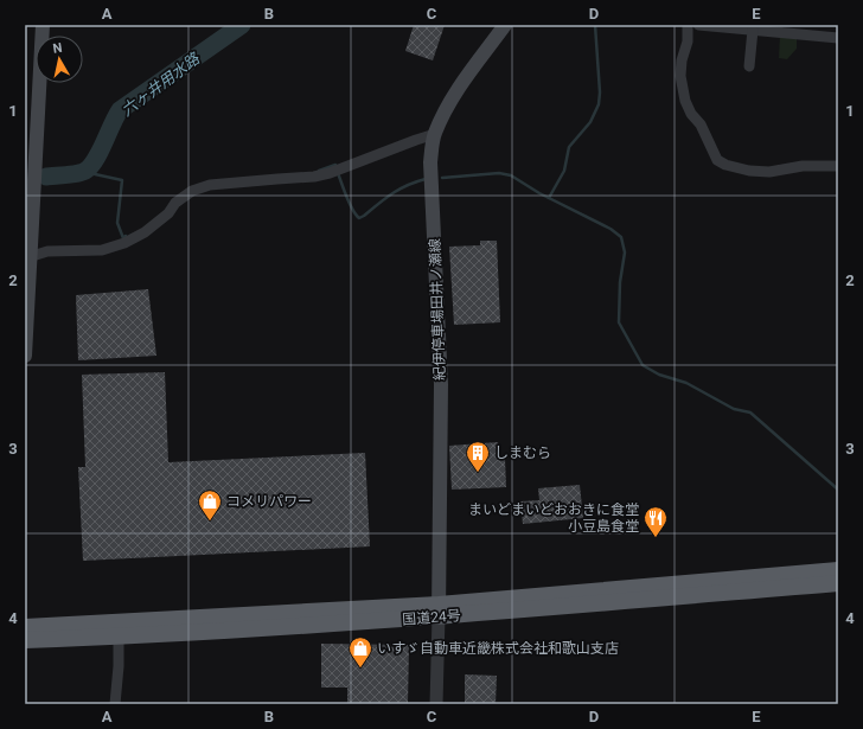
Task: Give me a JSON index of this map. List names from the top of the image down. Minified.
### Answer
{"streets":{"highway":["国道24号"],"main road":["紀伊停車場田井ノ瀬線"]},"crossings":[["紀伊停車場田井ノ瀬線","国道24号"]],"water":["六ヶ井用水路"],"places":{"building":["しまむら"],"shop":["コメリパワー","いすゞ自動車近畿株式会社和歌山支店"],"restaurant":["まいどまいどおおきに食堂 小豆島食堂"]},"north":"top","grid":{"columns":["A","B","C","D","E"],"rows":["1","2","3","4"]}}
